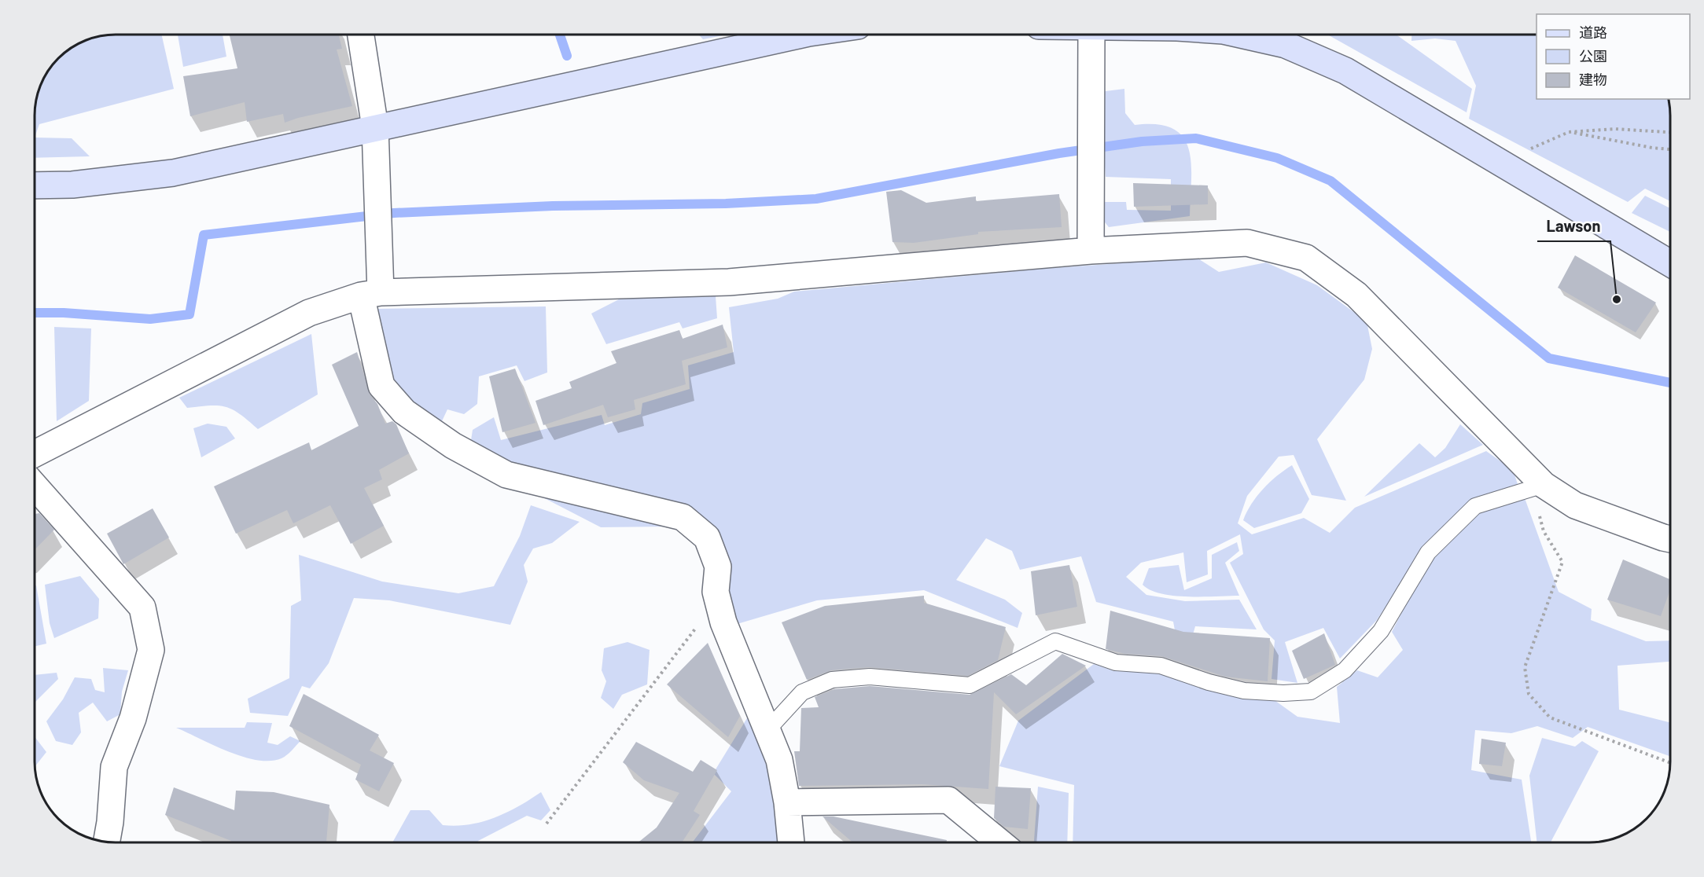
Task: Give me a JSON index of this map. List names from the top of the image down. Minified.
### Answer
{"places":["Lawson"],"legend":["道路","公園","建物"]}
